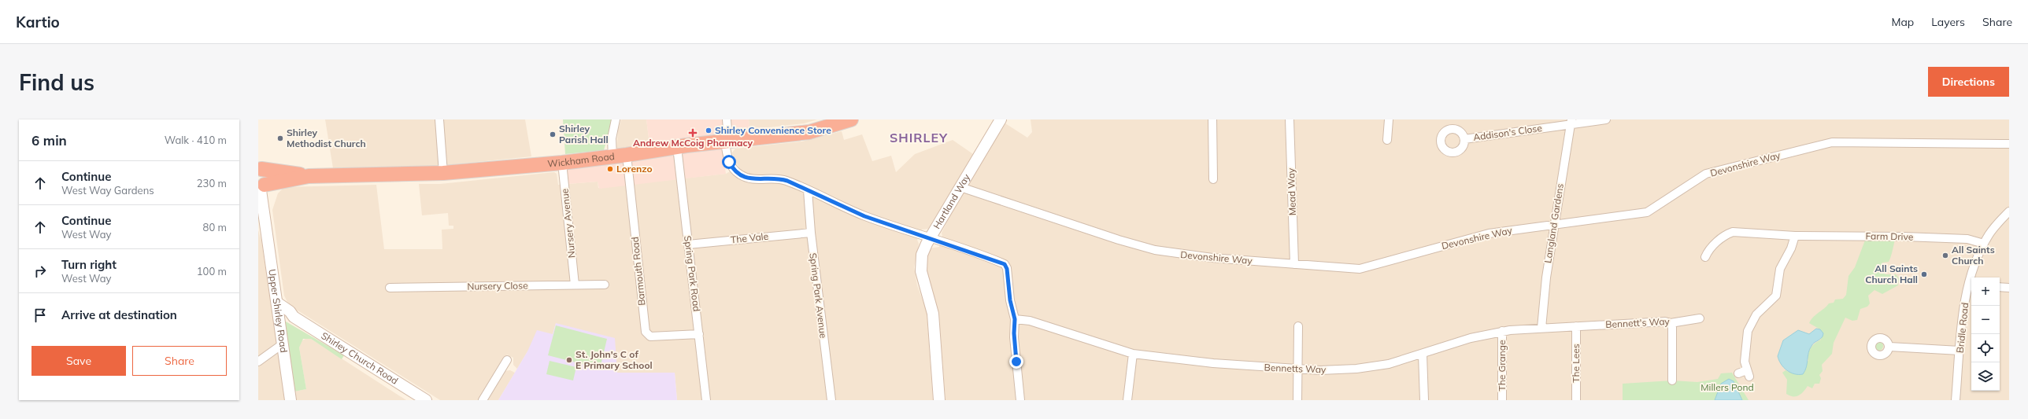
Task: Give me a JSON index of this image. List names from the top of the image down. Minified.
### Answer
{"streets":{"highway":["Wickham Road"],"street":["Addison's Close","Devonshire Way","Mead Way","Hartland Way","Nursery Avenue","Langland Gardens","Farm Drive","The Vale","Barmouth Road","Spring Park Road","Nursery Close","Spring Park Avenue","Upper Shirley Road","Bennett's Way","Bridle Road","Shirley Church Road","The Lees","The Grange","Bennetts Way"]},"crossings":[["Addison's Close","Langland Gardens"],["Wickham Road","Nursery Avenue"],["Wickham Road","Barmouth Road"],["Wickham Road","Spring Park Road"],["Wickham Road","Upper Shirley Road"],["Devonshire Way","Mead Way"],["Devonshire Way","Hartland Way"],["Devonshire Way","Langland Gardens"],["Nursery Avenue","Nursery Close"],["Langland Gardens","Bennetts Way"],["Farm Drive","Bridle Road"],["The Vale","Spring Park Road"],["The Vale","Spring Park Avenue"],["Barmouth Road","Spring Park Road"],["Upper Shirley Road","Shirley Church Road"],["Bennett's Way","The Lees"],["Bennett's Way","Bennetts Way"],["The Lees","Bennetts Way"],["The Grange","Bennetts Way"]],"districts":["SHIRLEY"],"parks":["Millers Pond"],"places":{"other":["Shirley Convenience Store","Shirley Parish Hall","Shirley Methodist Church","Lorenzo","All Saints Church","All Saints Church Hall","St. John's C of E Primary School"],"health":["Andrew McCoig Pharmacy"]},"page":{"header":"Kartio","nav":["Map","Layers","Share"],"buttons":["Directions",["Save","Share"]],"title":"Find us","heading":["6 min","Walk · 410 m"],"list":[["Continue","West Way Gardens","230 m"],["Continue","West Way","80 m"],["Turn right","West Way","100 m"],"Arrive at destination"],"map_buttons":["+","−"]}}
